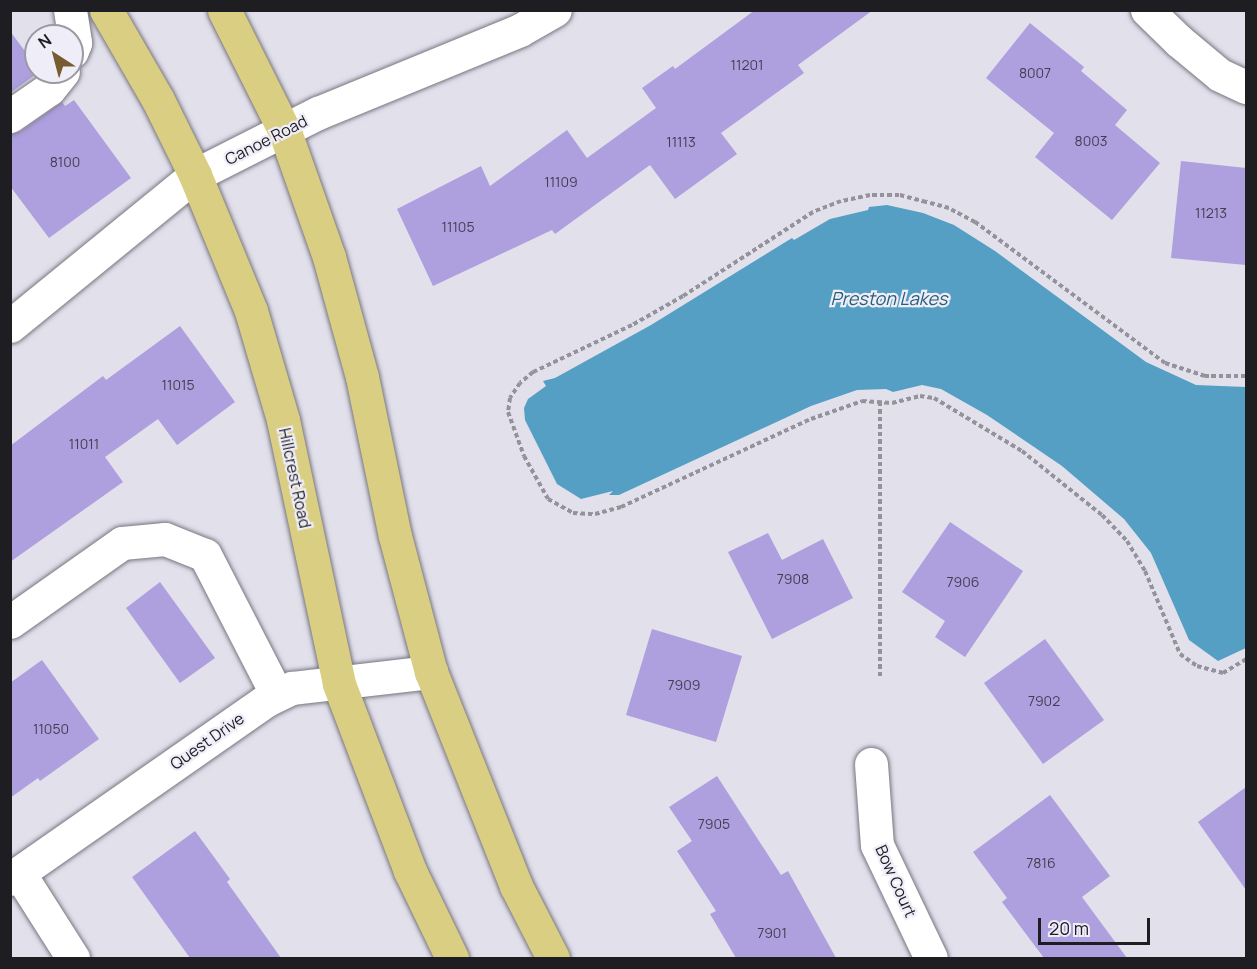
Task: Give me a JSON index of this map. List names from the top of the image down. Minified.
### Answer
{"streets":{"main road":["Hillcrest Road"],"street":["Canoe Road","Quest Drive","Bow Court"]},"crossings":[["Canoe Road","Hillcrest Road"],["Hillcrest Road","Quest Drive"]],"water":["Preston Lakes"],"house_numbers":["11201","8007","8003","11113","8100","11109","11213","11105","11015","11011","7908","7906","7909","7902","11050","7905","7816","7901"],"scale_bar":"20 m","north":"top left"}
